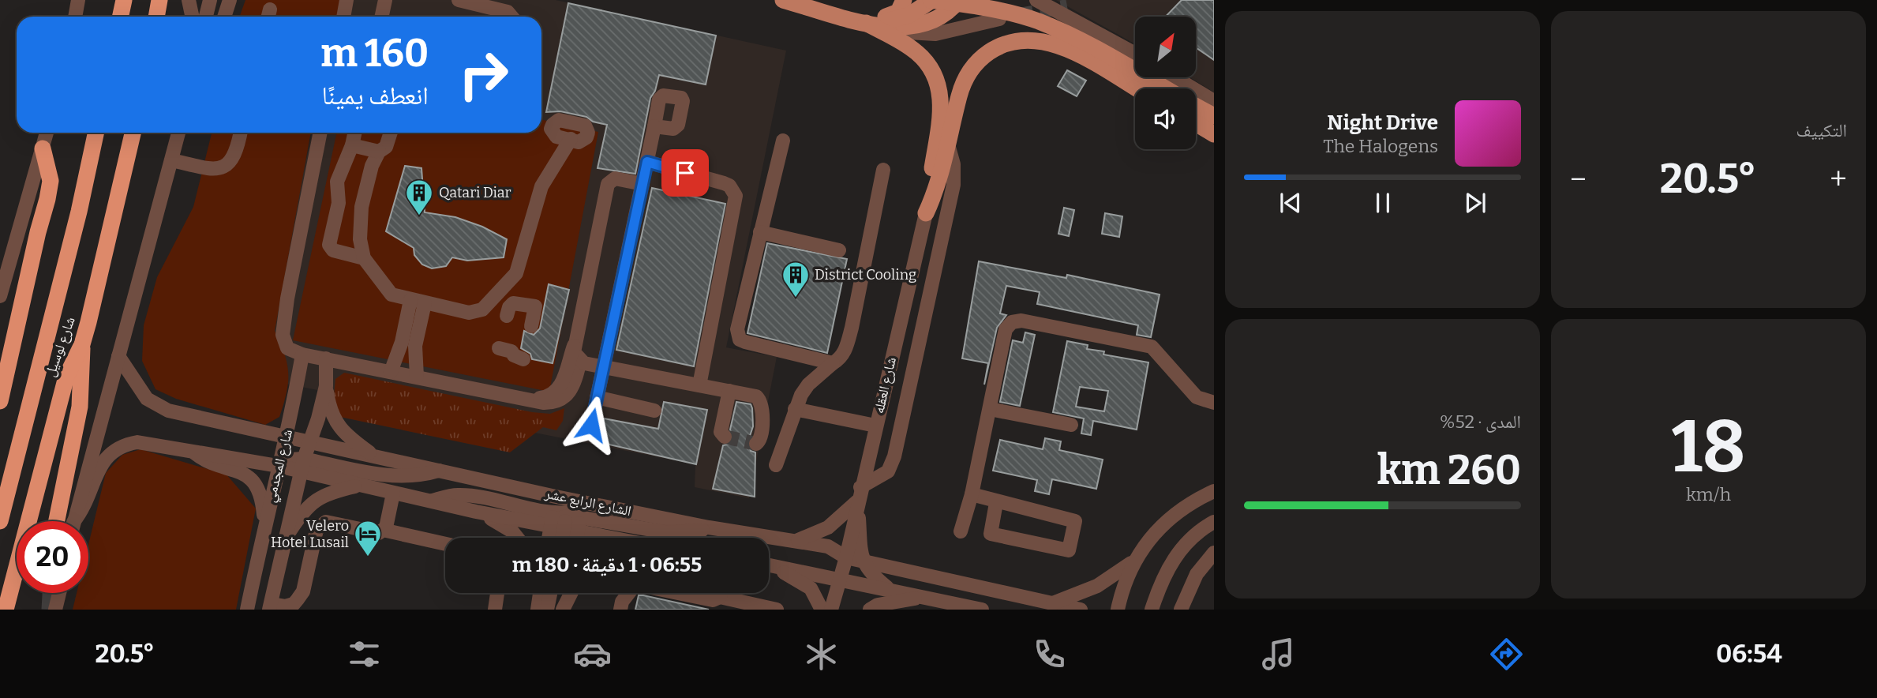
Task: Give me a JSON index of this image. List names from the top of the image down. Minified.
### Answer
{"streets":{"highway":["شارع لوسيل"],"street":["شارع العقله","شارع المجدمي","الشارع الرابع عشر"]},"crossings":[["شارع العقله","الشارع الرابع عشر"],["شارع المجدمي","الشارع الرابع عشر"]],"places":{"building":["Qatari Diar","District Cooling"],"hotel":["Velero Hotel Lusail"]},"north":"top right","page":{"tile":["التكييف",["18","km/h"],["المدى · 52%","260 km"]],"turn":["160 m","انعطف يمينًا"],"song":["Night Drive","The Halogens"],"heat":["−","20.5°","+"],"limit":"20","trip":"06:55 · 1 دقيقة · 180 m","tabs":["06:54","20.5°"]}}
